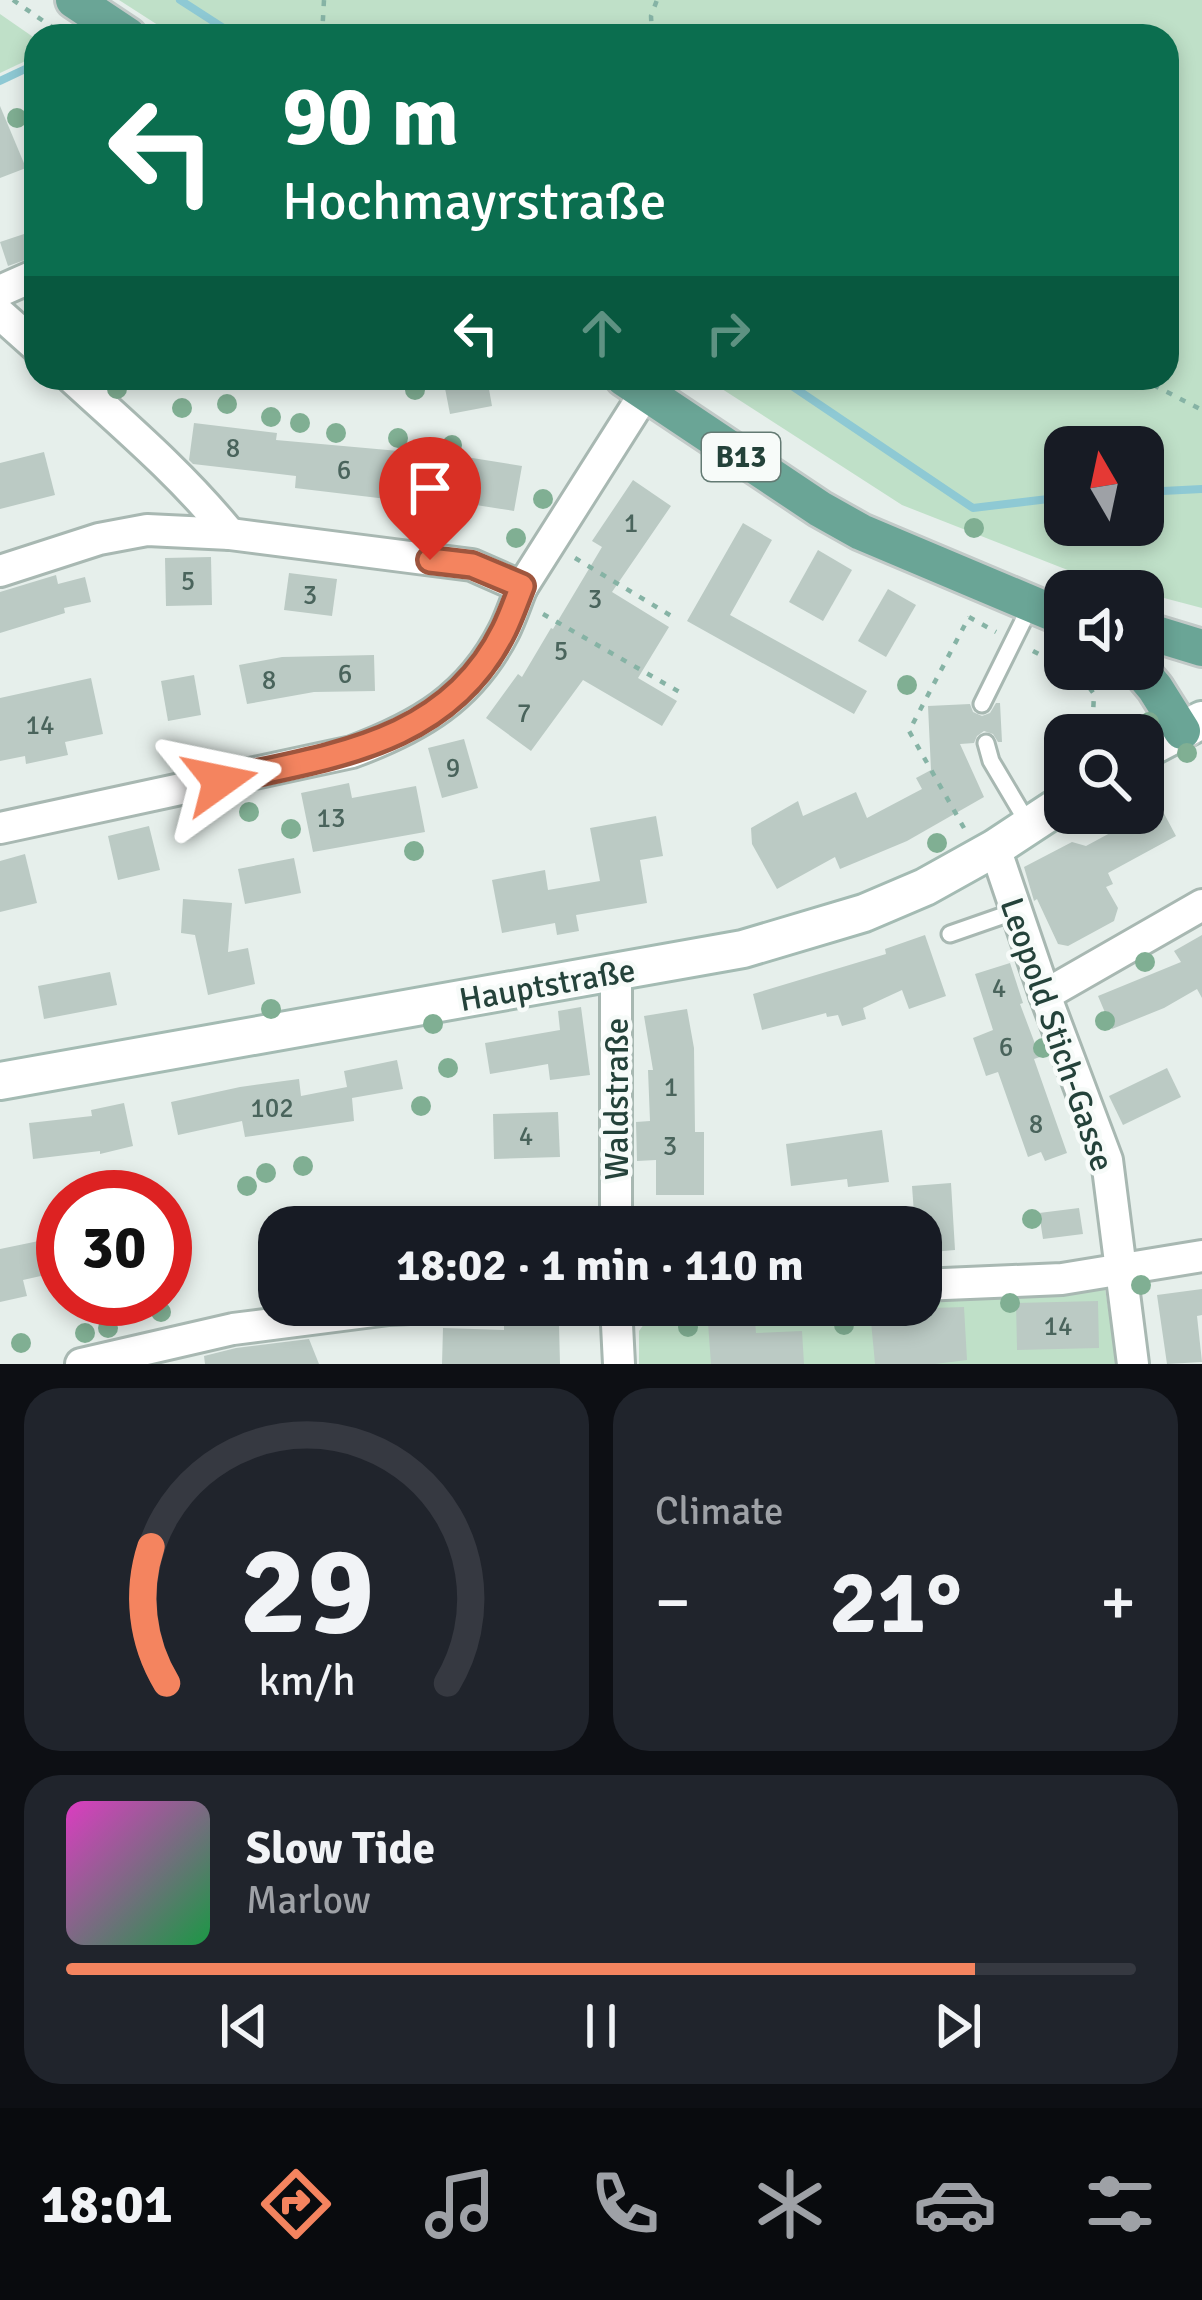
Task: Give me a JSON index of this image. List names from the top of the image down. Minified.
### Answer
{"streets":{"main road":["B13","Hauptstraße"],"street":["Leopold Stich-Gasse","Waldstraße"]},"crossings":[["Hauptstraße","Leopold Stich-Gasse"],["Hauptstraße","Waldstraße"]],"house_numbers":["8","6","1","5","3","3","5","6","8","7","14","9","13","4","6","1","102","8","4","3","14"],"north":"top","page":{"turn":["90 m","Hochmayrstraße"],"limit":"30","trip":"18:02 · 1 min · 110 m","tile":"Climate","heat":["−","21°","+"],"song":["Slow Tide","Marlow"],"tabs":"18:01","gauge":["29","km/h"]}}
